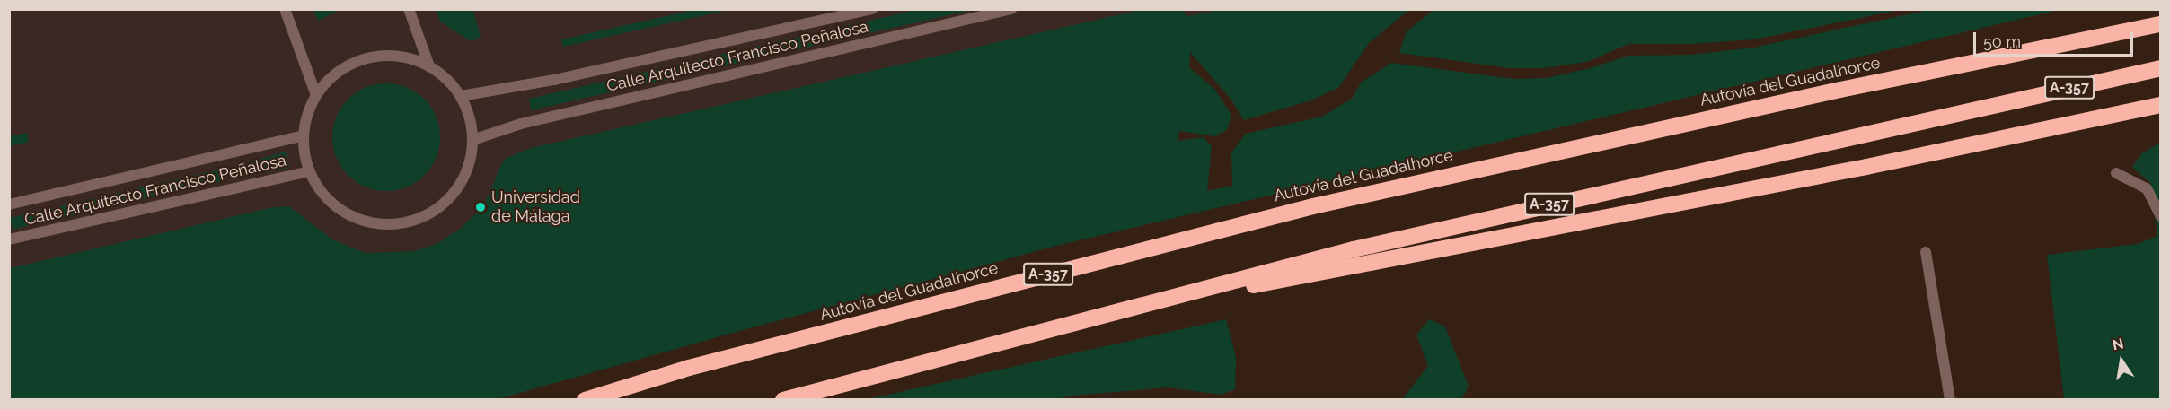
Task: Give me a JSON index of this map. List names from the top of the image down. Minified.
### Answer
{"streets":{"highway":["Autovía del Guadalhorce","A-357"],"street":["Calle Arquitecto Francisco Peñalosa"]},"places":["Universidad de Málaga"],"scale_bar":"50 m","north":"top"}
